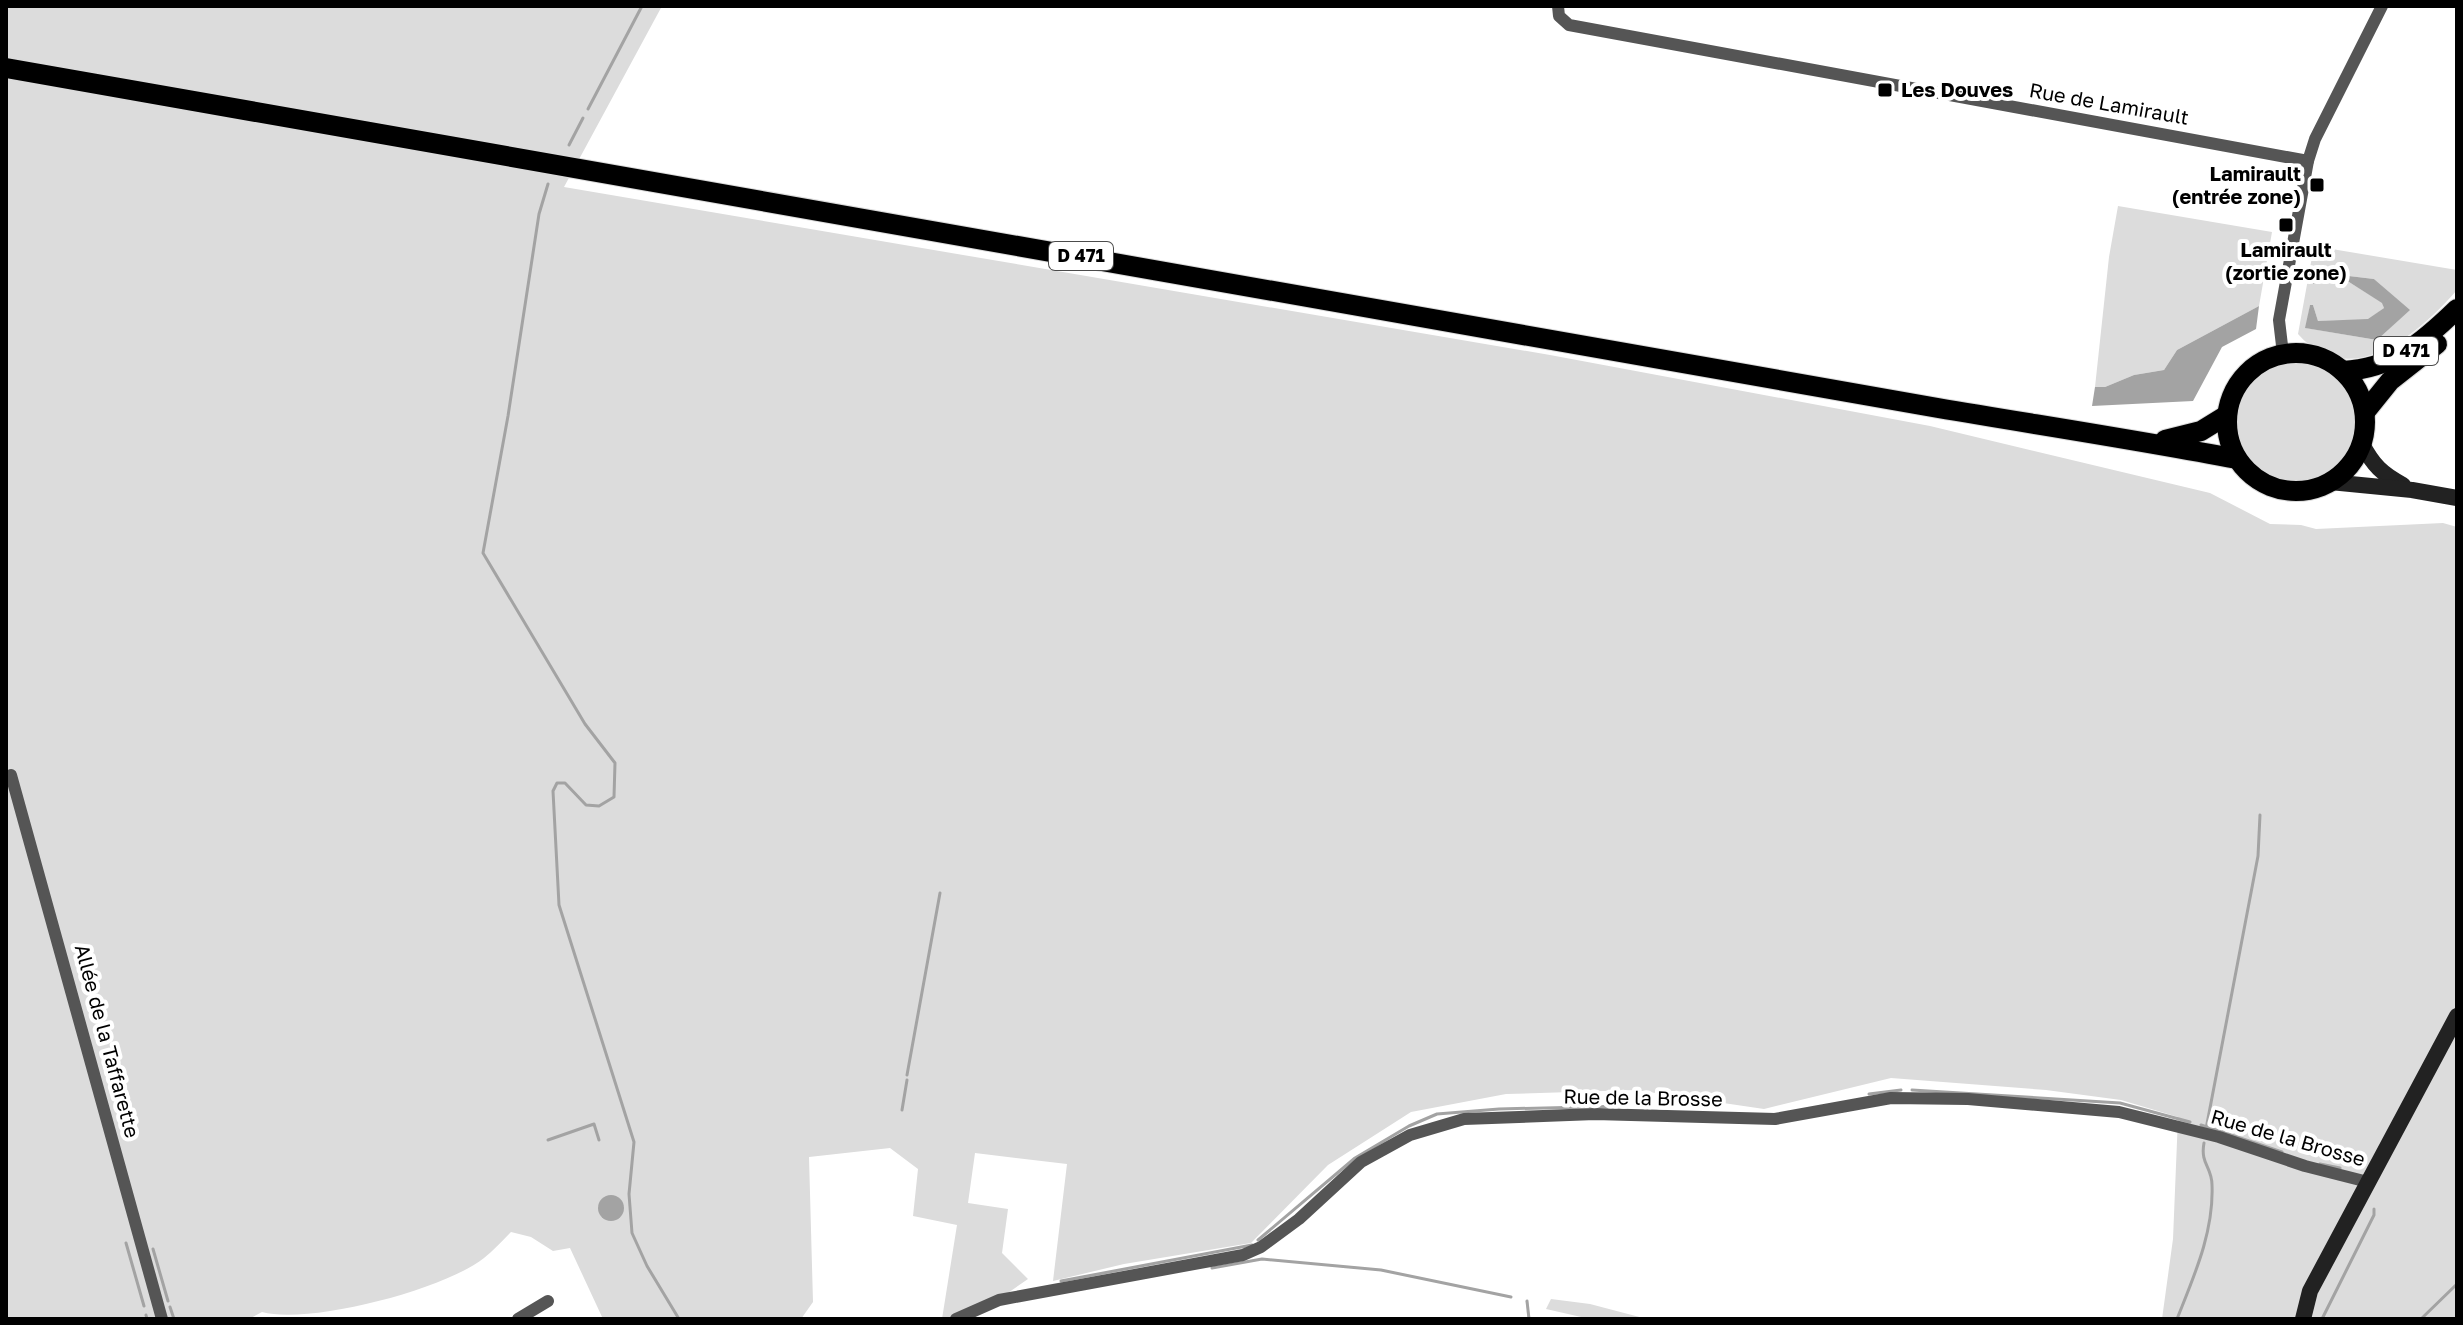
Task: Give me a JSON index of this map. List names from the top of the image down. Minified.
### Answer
{"streets":{"main road":["D 471"],"street":["Rue de Lamirault","Allée de la Taffarette","Rue de la Brosse"]},"places":{"transit":["Les Douves","Lamirault (entrée zone)","Lamirault (zortie zone)"]}}
